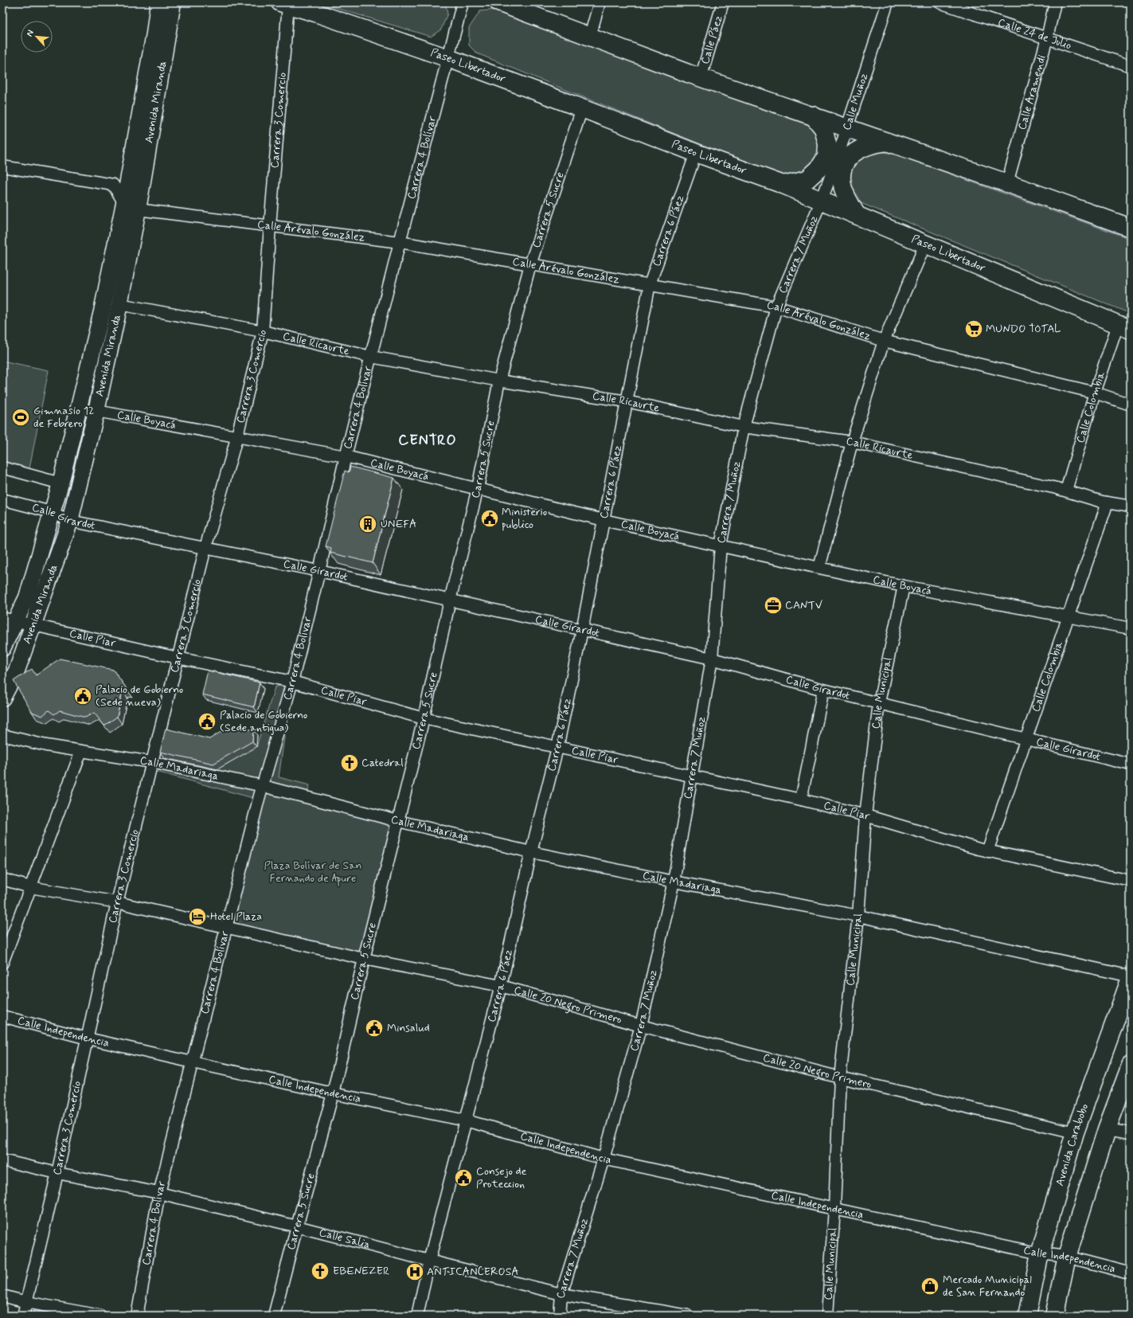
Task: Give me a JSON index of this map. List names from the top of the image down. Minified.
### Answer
{"streets":{"highway":["Paseo Libertador","Avenida Carabobo"],"main road":["Avenida Miranda"],"street":["Calle 24 de Julio","Calle Páez","Calle Aramendi","Calle Muñoz","Carrera 3 Comercio","Carrera 4 Bolívar","Carrera 5 Sucre","Calle Arévalo González","Carrera 6 Páez","Carrera 7 Muñoz","Calle Ricaurte","Calle Colombia","Calle Boyacá","Calle Girardot","Calle Piar","Calle Municipal","Calle Madariaga","Calle 20 Negro Primero","Calle Independencia","Calle Salia"]},"crossings":[["Calle 24 de Julio","Calle Aramendi"],["Paseo Libertador","Calle Muñoz"],["Paseo Libertador","Carrera 3 Comercio"],["Paseo Libertador","Carrera 4 Bolívar"],["Paseo Libertador","Carrera 5 Sucre"],["Paseo Libertador","Carrera 6 Páez"],["Paseo Libertador","Carrera 7 Muñoz"],["Paseo Libertador","Calle Colombia"],["Avenida Miranda","Calle Arévalo González"],["Avenida Miranda","Calle Ricaurte"],["Avenida Miranda","Calle Boyacá"],["Avenida Miranda","Calle Girardot"],["Avenida Miranda","Calle Piar"],["Calle Muñoz","Carrera 7 Muñoz"],["Carrera 3 Comercio","Calle Arévalo González"],["Carrera 3 Comercio","Calle Ricaurte"],["Carrera 3 Comercio","Calle Boyacá"],["Carrera 3 Comercio","Calle Girardot"],["Carrera 3 Comercio","Calle Piar"],["Carrera 3 Comercio","Calle Madariaga"],["Carrera 3 Comercio","Calle 20 Negro Primero"],["Carrera 3 Comercio","Calle Independencia"],["Carrera 3 Comercio","Calle Salia"],["Carrera 4 Bolívar","Calle Arévalo González"],["Carrera 4 Bolívar","Calle Ricaurte"],["Carrera 4 Bolívar","Calle Boyacá"],["Carrera 4 Bolívar","Calle Girardot"],["Carrera 4 Bolívar","Calle Piar"],["Carrera 4 Bolívar","Calle Madariaga"],["Carrera 4 Bolívar","Calle 20 Negro Primero"],["Carrera 4 Bolívar","Calle Independencia"],["Carrera 4 Bolívar","Calle Salia"],["Carrera 5 Sucre","Calle Arévalo González"],["Carrera 5 Sucre","Calle Ricaurte"],["Carrera 5 Sucre","Calle Boyacá"],["Carrera 5 Sucre","Calle Girardot"],["Carrera 5 Sucre","Calle Piar"],["Carrera 5 Sucre","Calle Madariaga"],["Carrera 5 Sucre","Calle 20 Negro Primero"],["Carrera 5 Sucre","Calle Independencia"],["Carrera 5 Sucre","Calle Salia"],["Calle Arévalo González","Carrera 6 Páez"],["Calle Arévalo González","Carrera 7 Muñoz"],["Calle Arévalo González","Calle Colombia"],["Carrera 6 Páez","Calle Ricaurte"],["Carrera 6 Páez","Calle Boyacá"],["Carrera 6 Páez","Calle Girardot"],["Carrera 6 Páez","Calle Piar"],["Carrera 6 Páez","Calle Madariaga"],["Carrera 6 Páez","Calle 20 Negro Primero"],["Carrera 6 Páez","Calle Independencia"],["Carrera 6 Páez","Calle Salia"],["Carrera 7 Muñoz","Calle Ricaurte"],["Carrera 7 Muñoz","Calle Boyacá"],["Carrera 7 Muñoz","Calle Girardot"],["Carrera 7 Muñoz","Calle Piar"],["Carrera 7 Muñoz","Calle Madariaga"],["Carrera 7 Muñoz","Calle 20 Negro Primero"],["Carrera 7 Muñoz","Calle Independencia"],["Carrera 7 Muñoz","Calle Salia"],["Calle Ricaurte","Calle Colombia"],["Calle Colombia","Calle Boyacá"],["Calle Colombia","Calle Girardot"],["Calle Colombia","Calle Piar"],["Calle Boyacá","Calle Municipal"],["Calle Girardot","Calle Municipal"],["Calle Piar","Calle Municipal"],["Calle Municipal","Calle Madariaga"],["Calle Municipal","Calle 20 Negro Primero"],["Calle Municipal","Calle Independencia"],["Calle Madariaga","Avenida Carabobo"],["Calle 20 Negro Primero","Avenida Carabobo"],["Calle Independencia","Avenida Carabobo"]],"districts":["CENTRO"],"parks":["Plaza Bolívar de San Fernando de Apure"],"places":{"supermarket":["MUNDO TOTAL"],"sports":["Gimnasio 12 de Febrero"],"public building":["Ministerio publico","Palacio de Gobierno (Sede nueva)","Palacio de Gobierno (Sede antigua)","Minsalud","Consejo de Proteccion"],"building":["UNEFA"],"office":["CANTV"],"church":["Catedral","EBENEZER"],"hotel":["Hotel Plaza"],"hospital":["ANTICANCEROSA"],"shop":["Mercado Municipal de San Fernando"]},"north":"top left"}
